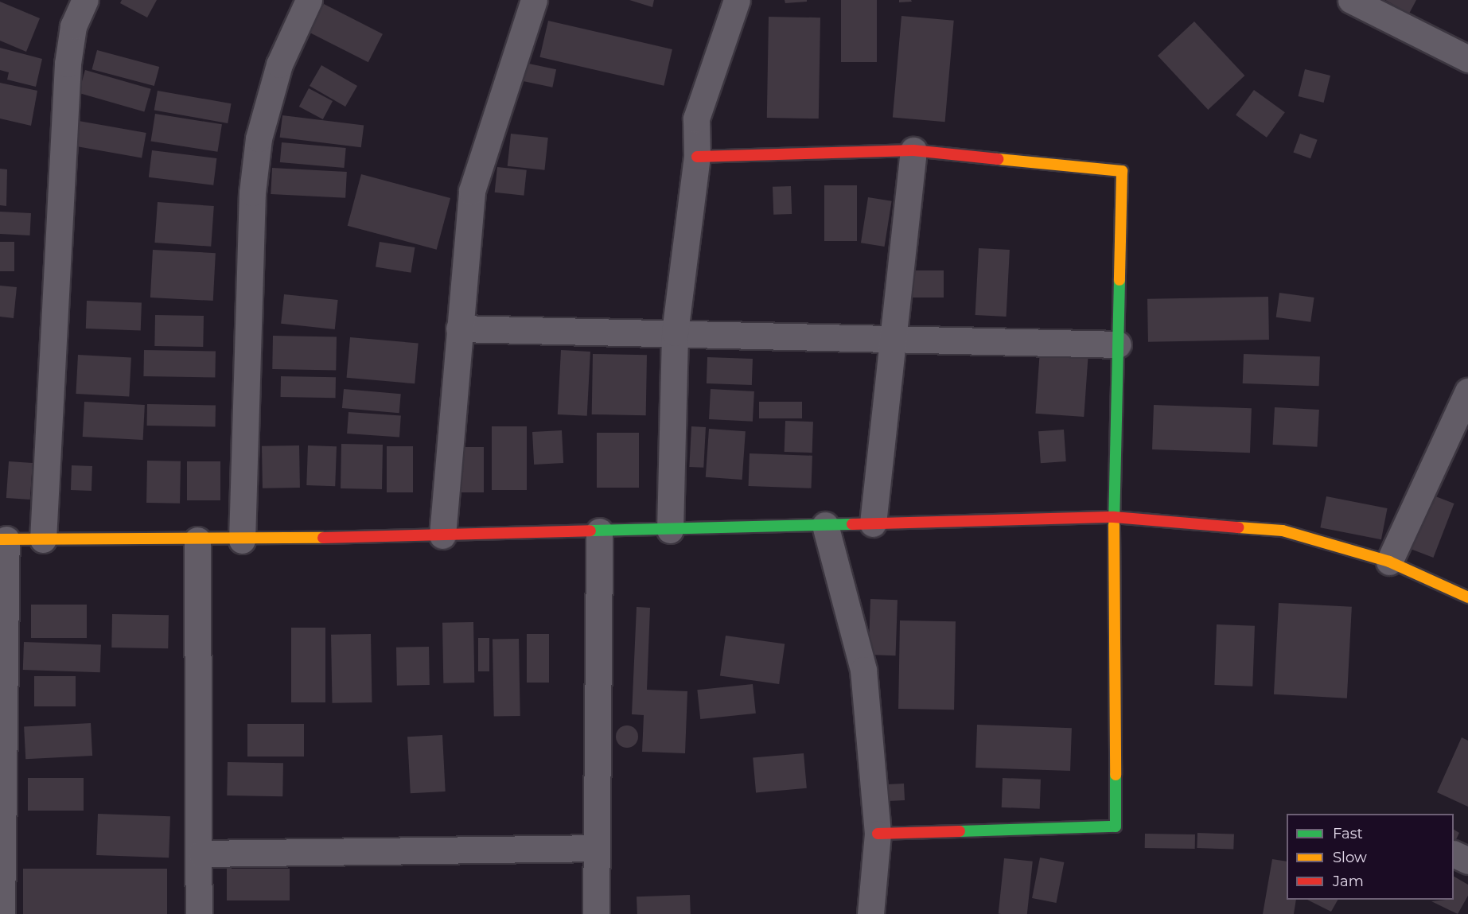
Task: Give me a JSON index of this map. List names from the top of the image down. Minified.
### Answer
{"legend":["Fast","Slow","Jam"]}
